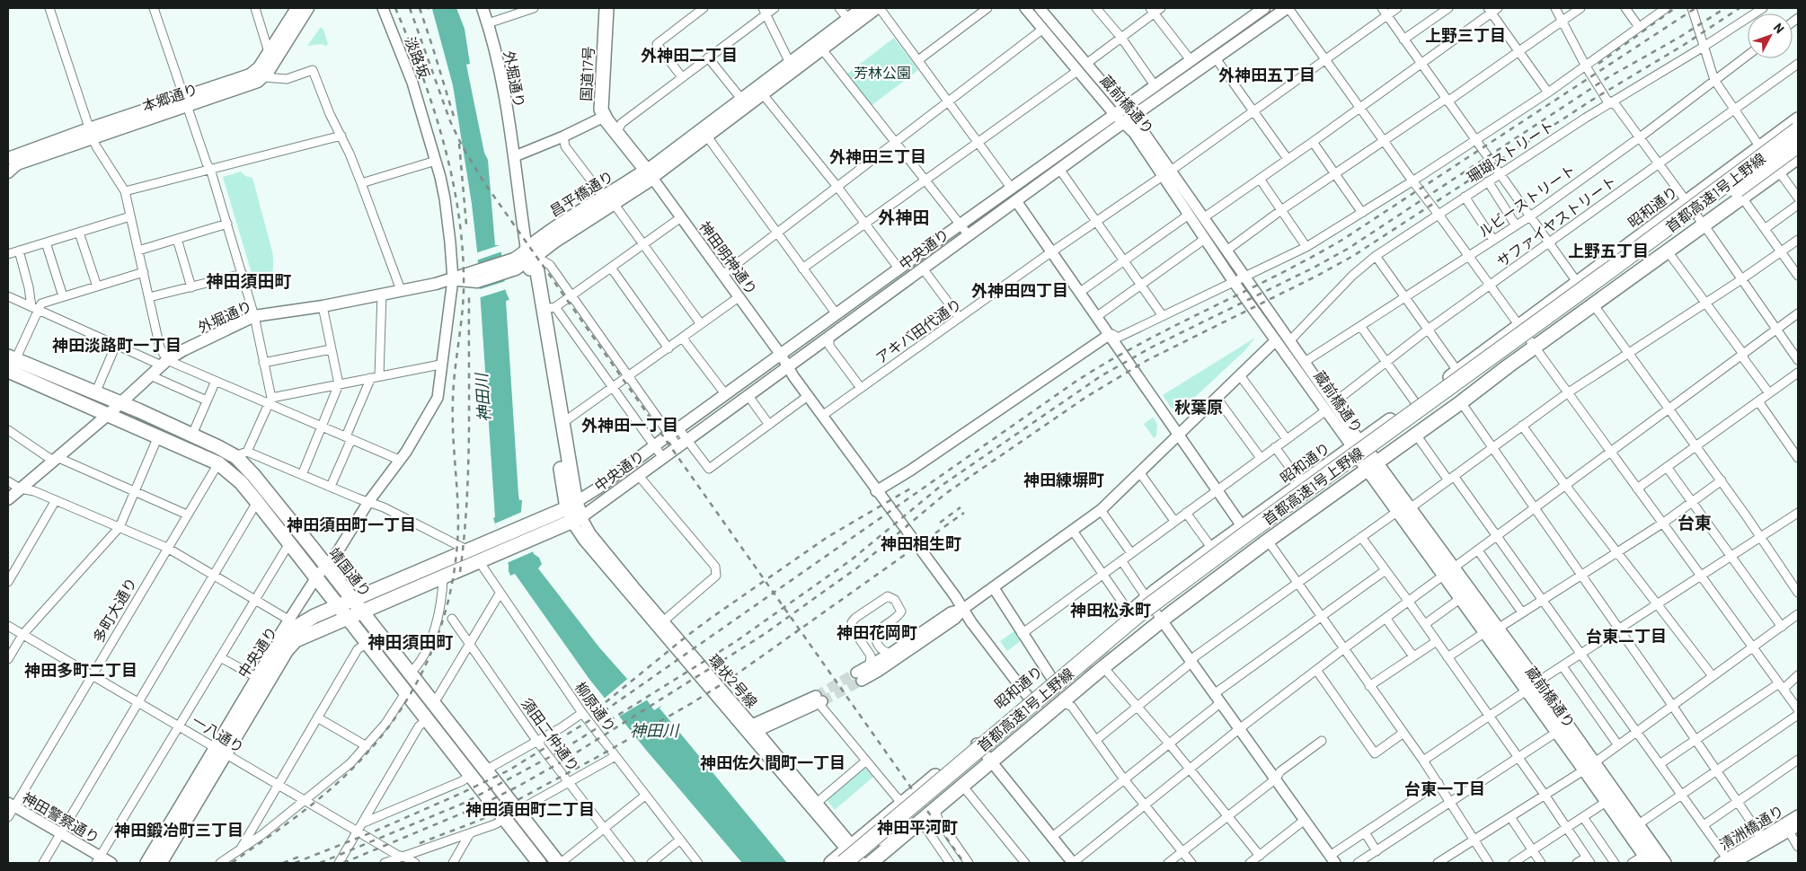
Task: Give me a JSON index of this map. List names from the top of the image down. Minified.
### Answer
{"streets":{"highway":["首都高速1号上野線"],"main road":["国道17号","外堀通り","本郷通り","蔵前橋通り","昌平橋通り","昭和通り","中央通り","靖国通り"],"street":["淡路坂","珊瑚ストリート","ルビーストリート","サファイヤストリート","神田明神通り","アキバ田代通り","多町大通り","環状2号線","柳原通り","一八通り","須田二仲通り","神田警察通り","清洲橋通り"]},"crossings":[["淡路坂","外堀通り"],["淡路坂","中央通り"],["淡路坂","靖国通り"],["国道17号","昌平橋通り"],["国道17号","神田明神通り"],["外堀通り","昌平橋通り"],["外堀通り","靖国通り"],["蔵前橋通り","珊瑚ストリート"],["蔵前橋通り","ルビーストリート"],["蔵前橋通り","昭和通り"],["蔵前橋通り","サファイヤストリート"],["蔵前橋通り","中央通り"],["蔵前橋通り","アキバ田代通り"],["首都高速1号上野線","昭和通り"],["首都高速1号上野線","環状2号線"],["昌平橋通り","神田明神通り"],["昭和通り","神田明神通り"],["昭和通り","環状2号線"],["中央通り","神田明神通り"],["中央通り","靖国通り"],["中央通り","環状2号線"],["中央通り","柳原通り"],["中央通り","一八通り"],["神田明神通り","アキバ田代通り"],["多町大通り","一八通り"],["多町大通り","神田警察通り"]],"districts":["上野三丁目","外神田二丁目","外神田五丁目","外神田三丁目","外神田","上野五丁目","神田須田町","外神田四丁目","神田淡路町一丁目","秋葉原","外神田一丁目","神田練塀町","台東","神田須田町一丁目","神田相生町","神田松永町","神田花岡町","台東二丁目","神田須田町","神田多町二丁目","神田佐久間町一丁目","台東一丁目","神田須田町二丁目","神田平河町","神田鍛冶町三丁目"],"water":["神田川"],"parks":["芳林公園"],"north":"top right"}
